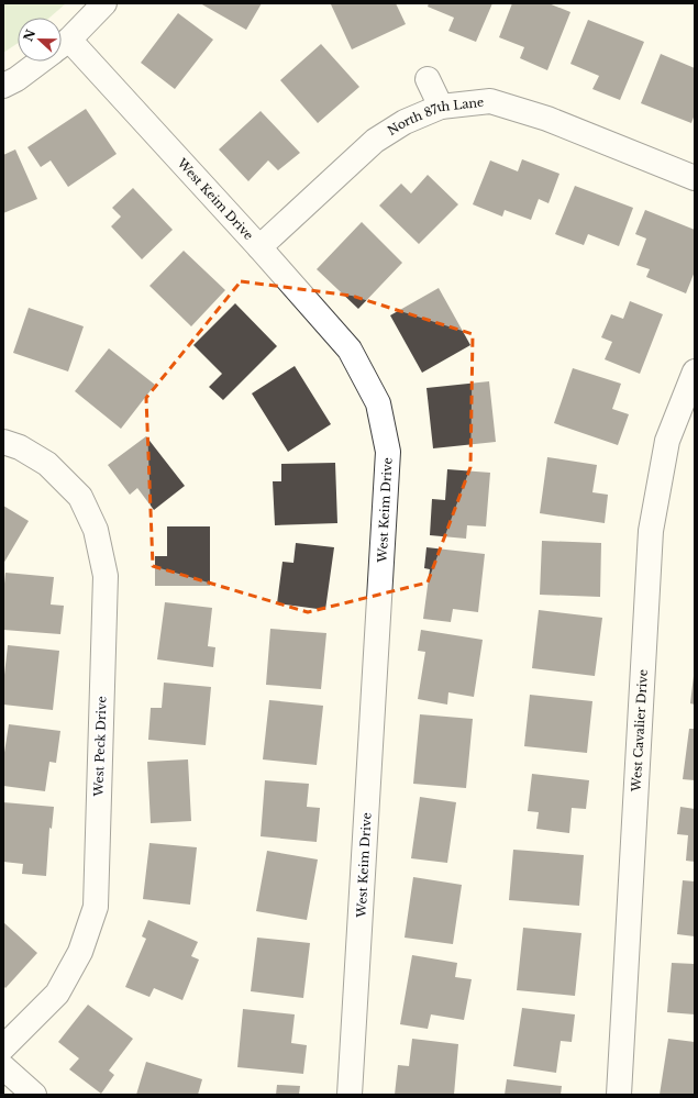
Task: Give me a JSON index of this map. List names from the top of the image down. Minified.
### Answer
{"streets":{"street":["North 87th Lane","West Keim Drive","West Cavalier Drive","West Peck Drive"]},"crossings":[["North 87th Lane","West Keim Drive"]],"north":"left"}
